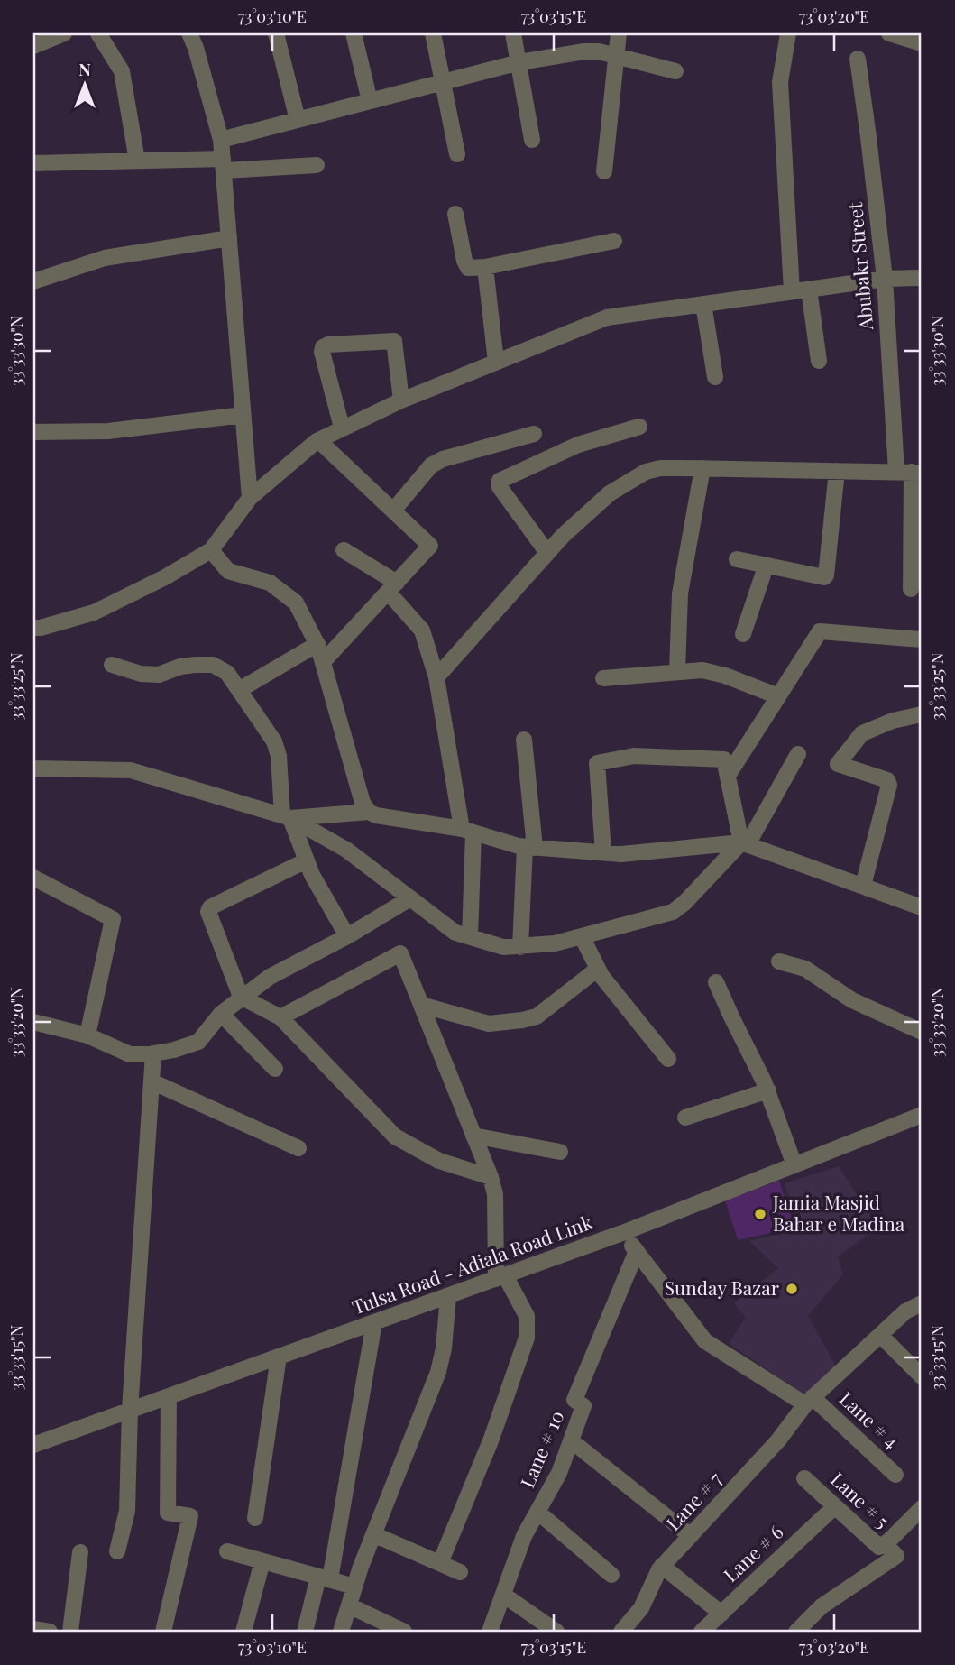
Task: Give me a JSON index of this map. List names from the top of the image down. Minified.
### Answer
{"streets":{"street":["Abubakr Street","Tulsa Road - Adiala Road Link","Lane # 4","Lane # 10","Lane # 5","Lane # 7","Lane # 6"]},"crossings":[["Tulsa Road - Adiala Road Link","Lane # 4"],["Lane # 4","Lane # 10"],["Lane # 4","Lane # 7"],["Lane # 5","Lane # 6"]],"places":["Jamia Masjid Bahar e Madina","Sunday Bazar"],"north":"top","coordinates":["73°03'10\"E","73°03'15\"E","73°03'20\"E","33°33'30\"N","33°33'25\"N","33°33'20\"N","33°33'15\"N"]}
